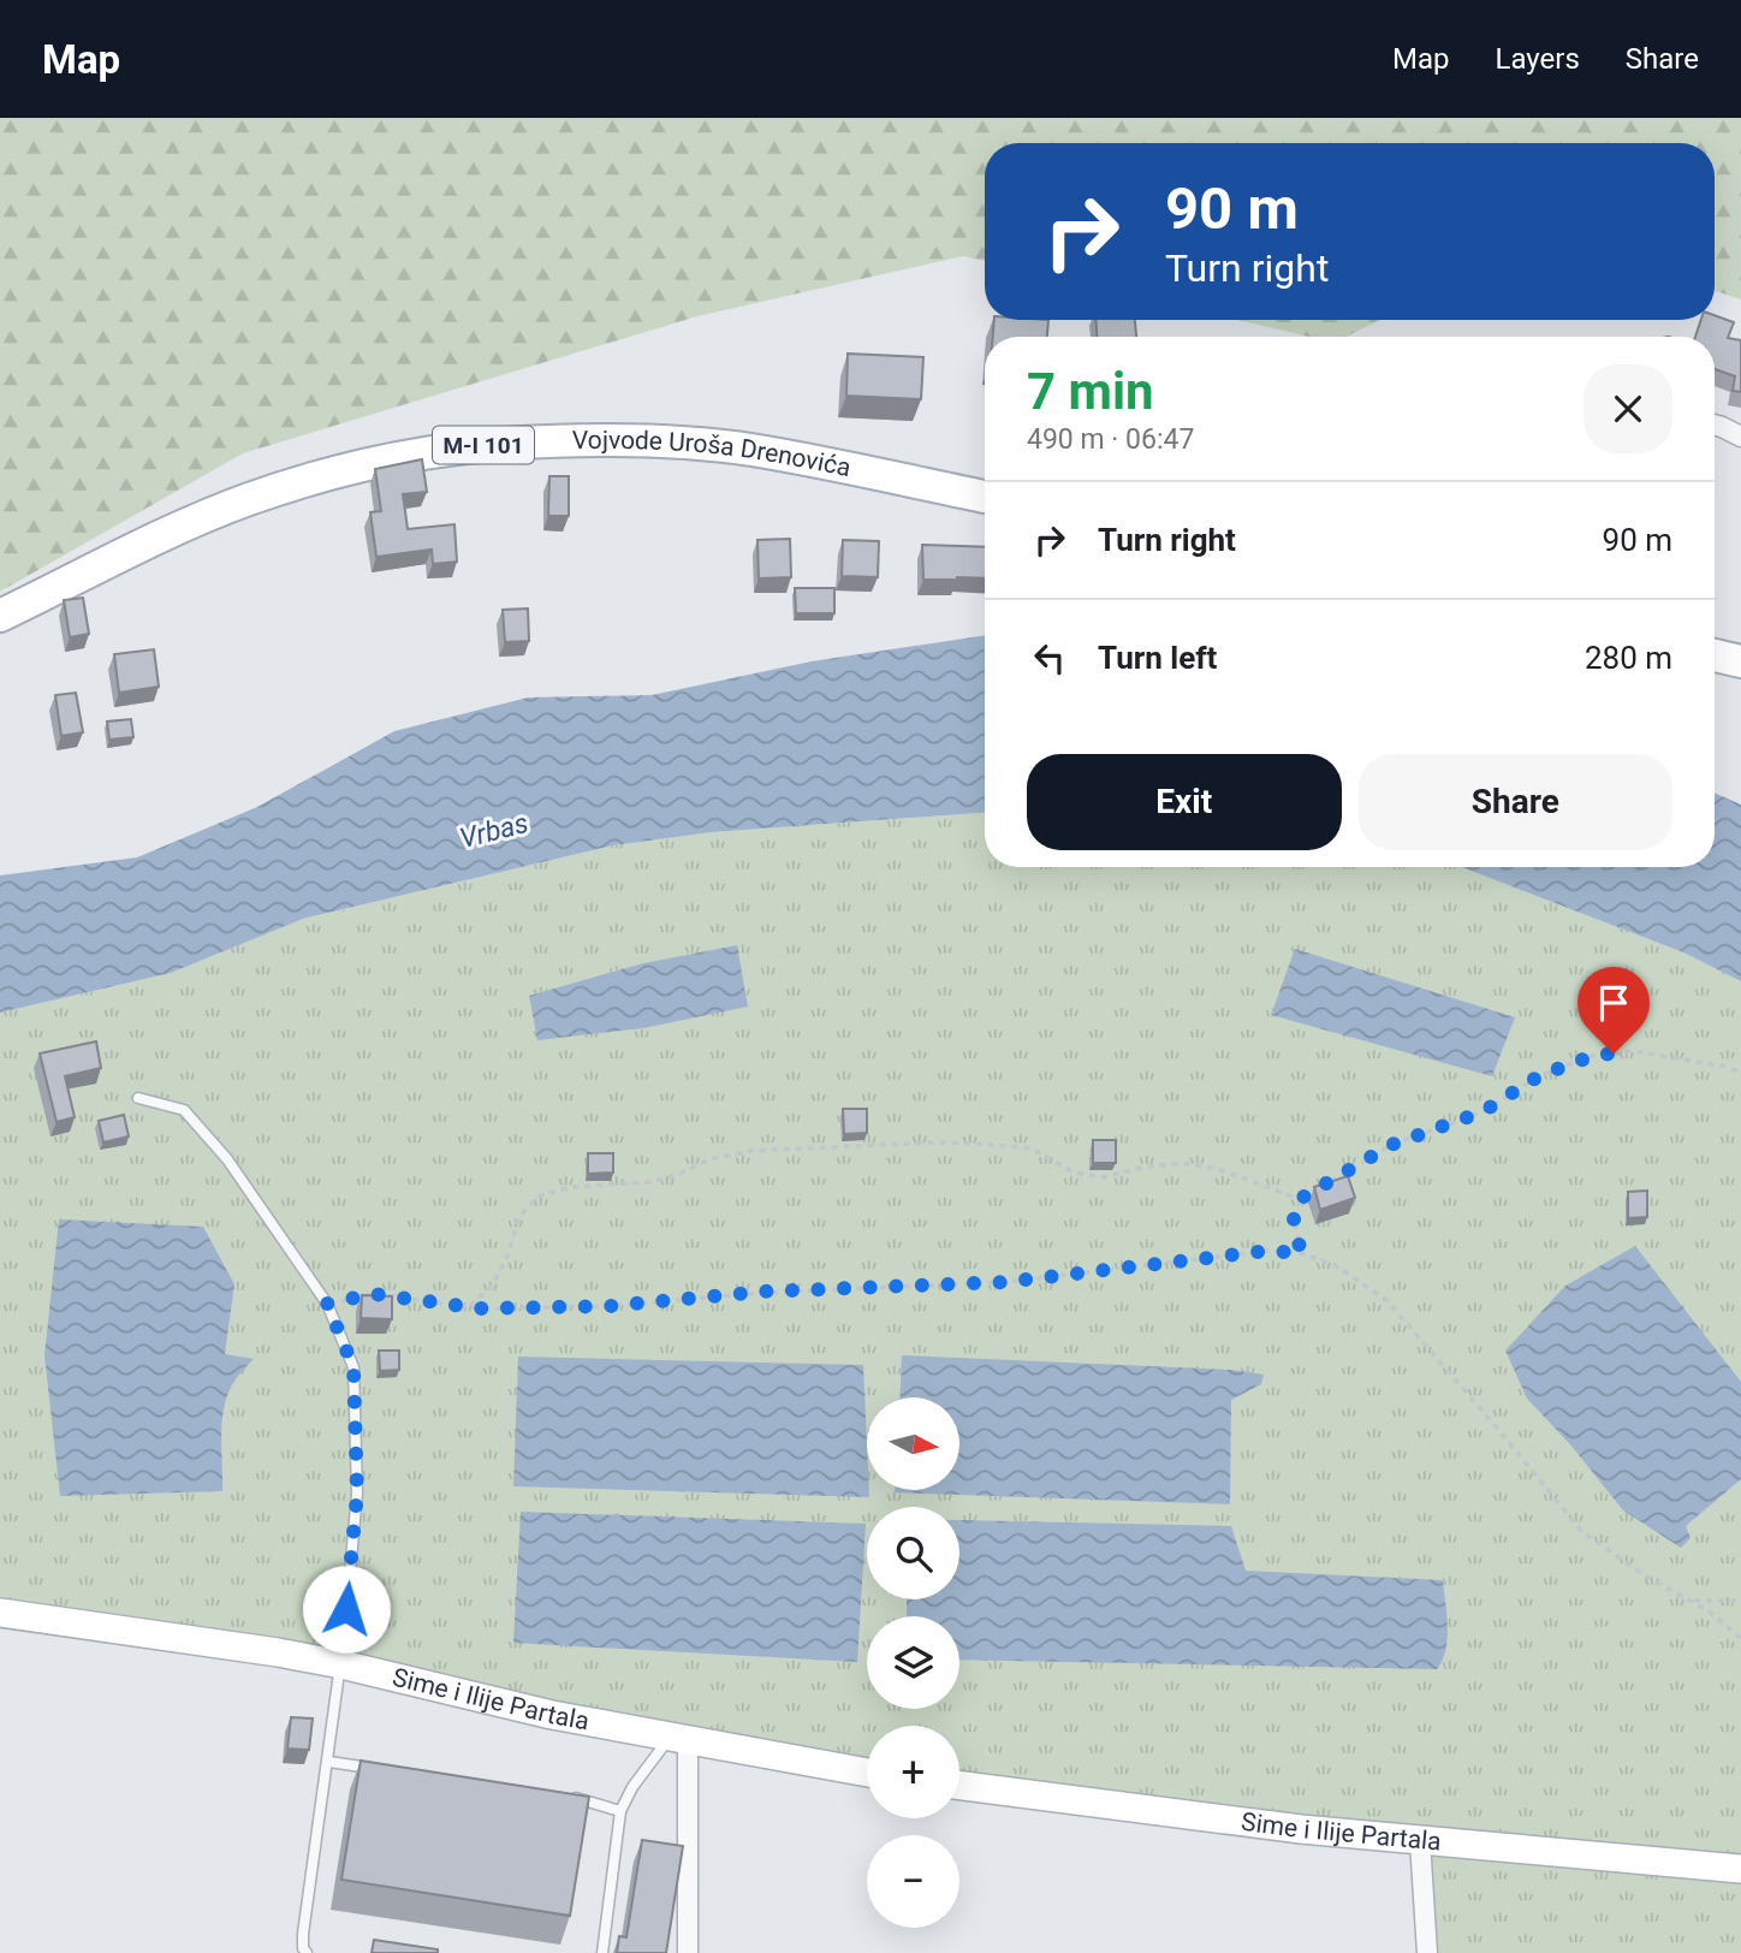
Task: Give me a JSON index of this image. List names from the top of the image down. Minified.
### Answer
{"streets":{"main road":["M-I 101","Vojvode Uroša Drenovića"],"street":["Sime i Ilije Partala"]},"water":["Vrbas"],"north":"right","page":{"header":"Map","nav":["Map","Layers","Share"],"turn":["90 m","Turn right"],"heading":["7 min","490 m · 06:47"],"list":[{"name":"Turn right","value":"90 m"},{"name":"Turn left","value":"280 m"}],"buttons":["Exit","Share"],"map_buttons":["+","−"]}}
